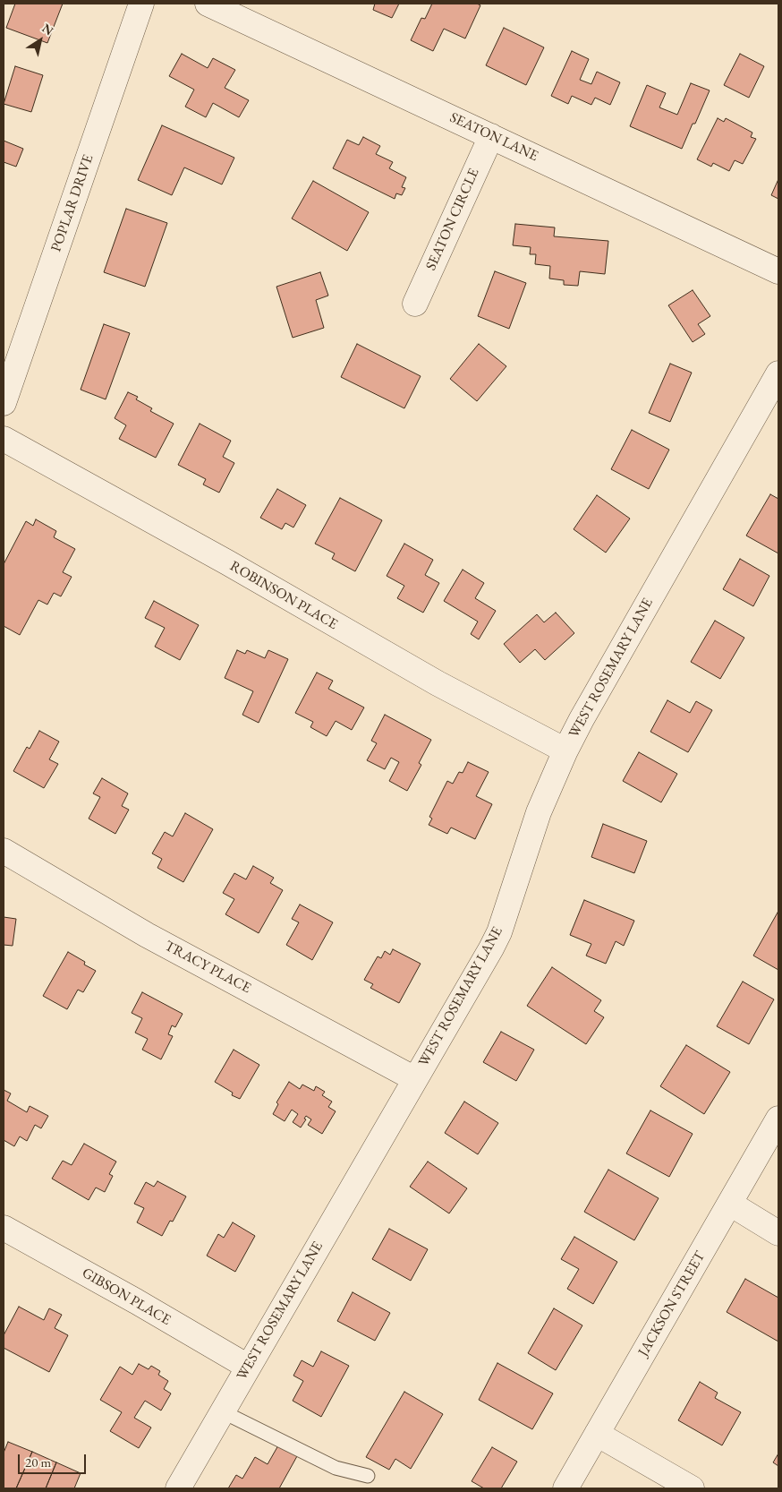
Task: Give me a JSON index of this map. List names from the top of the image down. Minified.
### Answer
{"streets":{"street":["SEATON LANE","POPLAR DRIVE","SEATON CIRCLE","ROBINSON PLACE","WEST ROSEMARY LANE","TRACY PLACE","GIBSON PLACE","JACKSON STREET"]},"crossings":[["SEATON LANE","SEATON CIRCLE"],["ROBINSON PLACE","WEST ROSEMARY LANE"],["WEST ROSEMARY LANE","TRACY PLACE"],["WEST ROSEMARY LANE","GIBSON PLACE"]],"scale_bar":"20 m","north":"top right"}
